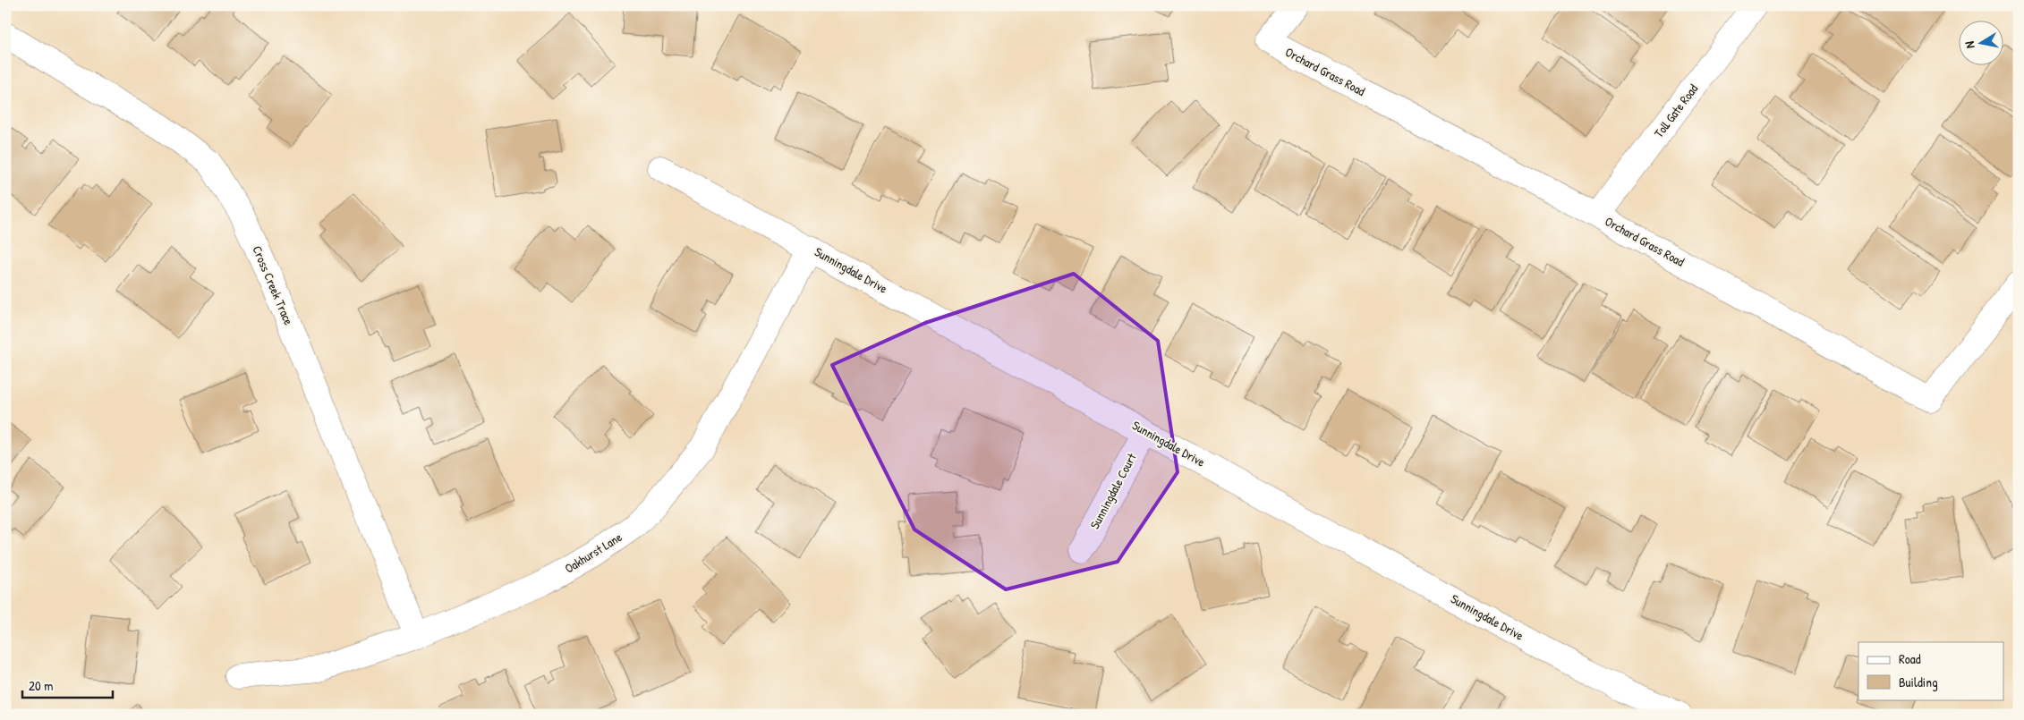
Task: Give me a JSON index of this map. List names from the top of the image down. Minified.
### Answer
{"streets":{"street":["Orchard Grass Road","Toll Gate Road","Sunningdale Drive","Cross Creek Trace","Sunningdale Court","Oakhurst Lane"]},"crossings":[["Orchard Grass Road","Toll Gate Road"],["Sunningdale Drive","Sunningdale Court"],["Sunningdale Drive","Oakhurst Lane"],["Cross Creek Trace","Oakhurst Lane"]],"legend":["Road","Building"],"scale_bar":"20 m","north":"left"}
